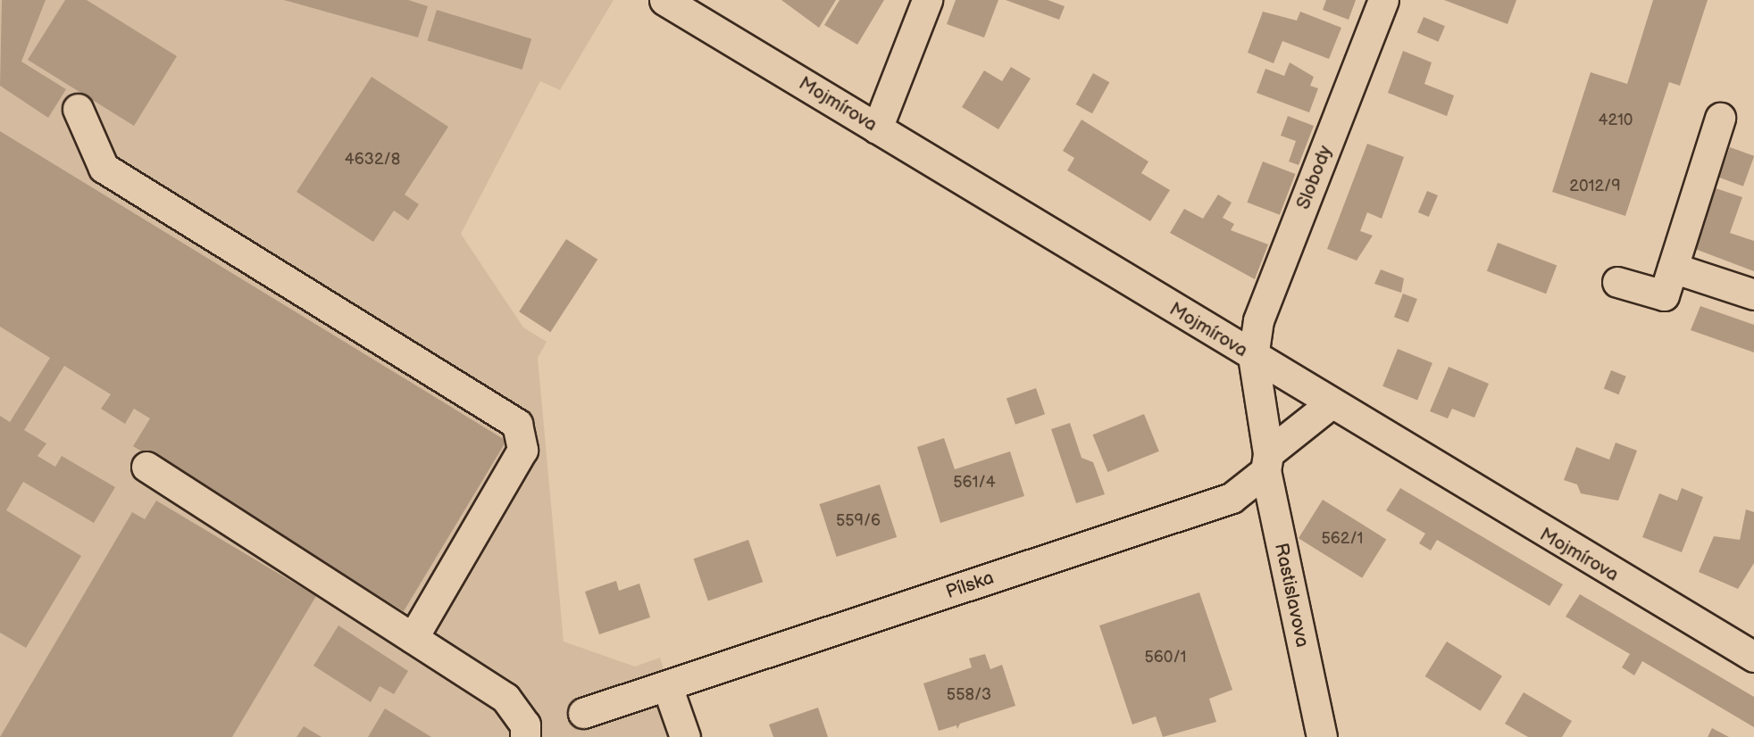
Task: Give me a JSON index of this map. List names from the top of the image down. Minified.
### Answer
{"streets":{"street":["Mojmírova","Slobody","Pílska","Rastislavova"]},"crossings":[["Mojmírova","Slobody"],["Mojmírova","Rastislavova"],["Slobody","Rastislavova"],["Pílska","Rastislavova"]],"house_numbers":["4210","4632/8","2012/9","561/4","559/6","562/1","560/1","558/3"]}
